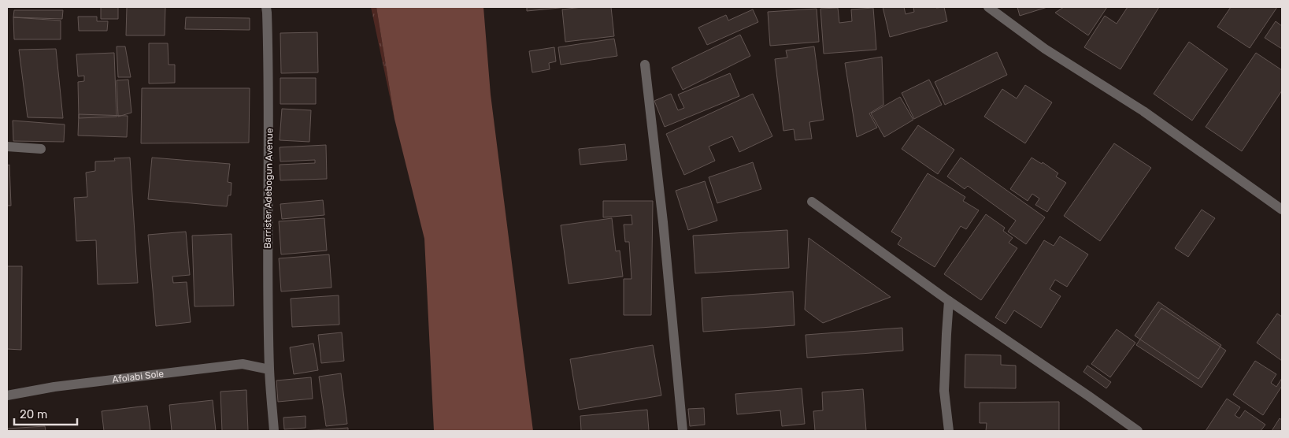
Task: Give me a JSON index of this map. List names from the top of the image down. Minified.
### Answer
{"streets":{"street":["Barrister Adebogun Avenue","Afolabi Sole"]},"crossings":[["Barrister Adebogun Avenue","Afolabi Sole"]],"scale_bar":"20 m"}
